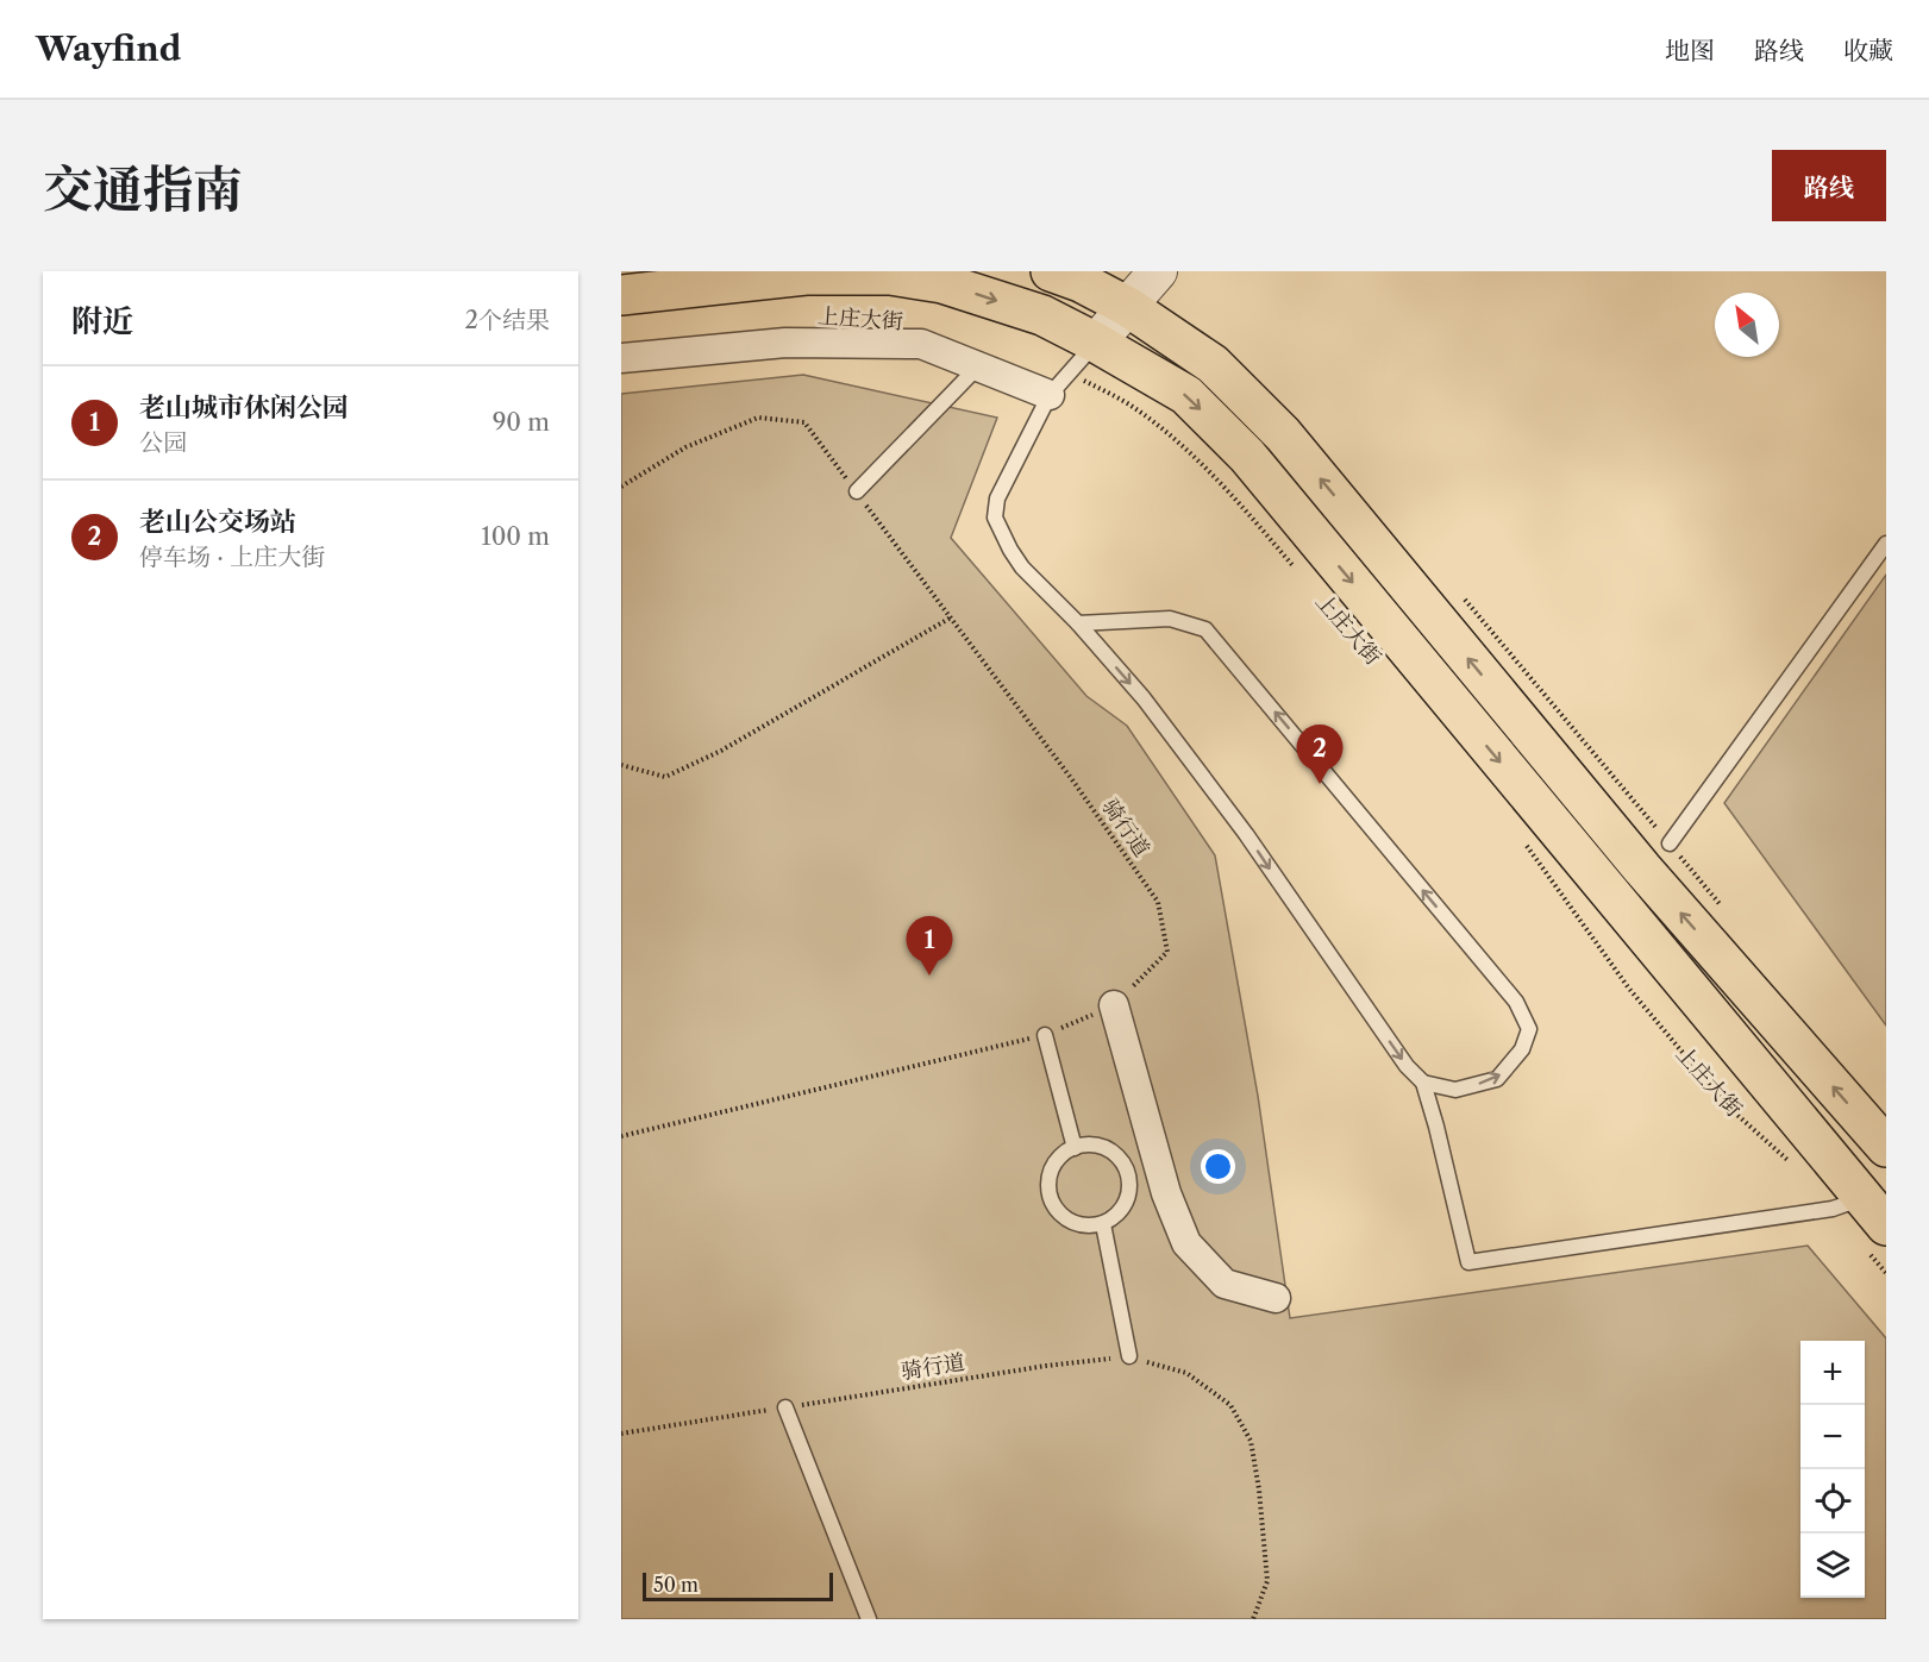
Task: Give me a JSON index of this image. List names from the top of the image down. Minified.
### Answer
{"streets":{"main road":["上庄大街"],"path":["骑行道"]},"scale_bar":"50 m","north":"top left","page":{"header":"Wayfind","nav":["地图","路线","收藏"],"title":"交通指南","buttons":"路线","heading":["附近","2个结果"],"list":[{"mark":"1","name":"老山城市休闲公园","note":"公园","value":"90 m"},{"mark":"2","name":"老山公交场站","note":"停车场 · 上庄大街","value":"100 m"}],"pins":["2","1"],"map_buttons":["+","−"],"scale":"50 m"}}
